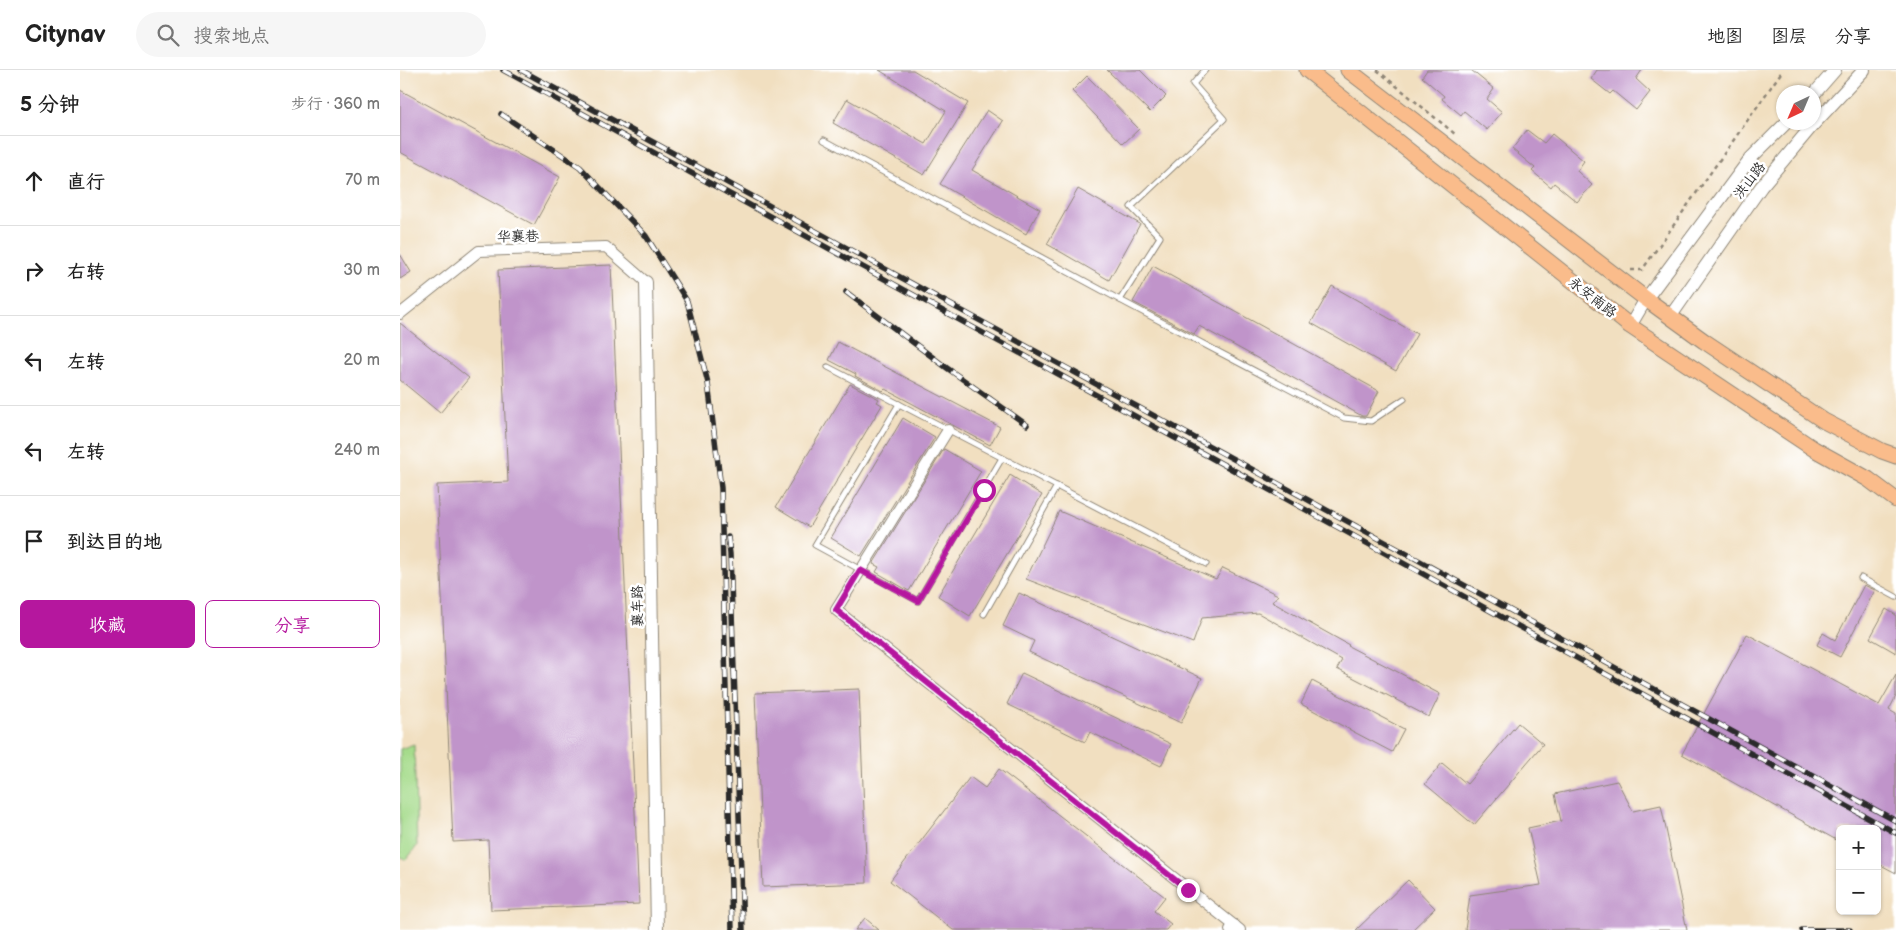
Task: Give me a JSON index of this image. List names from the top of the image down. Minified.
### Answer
{"streets":{"main road":["永安南路"],"street":["洪山路","华襄巷","襄车路"]},"crossings":[["洪山路","永安南路"],["华襄巷","襄车路"]],"north":"bottom left","page":{"header":"Citynav","search":"搜索地点","nav":["地图","图层","分享"],"heading":["5 分钟","步行 · 360 m"],"list":[["直行","70 m"],["右转","30 m"],["左转","20 m"],["左转","240 m"],"到达目的地"],"buttons":["收藏","分享"],"map_buttons":["+","−"]}}
